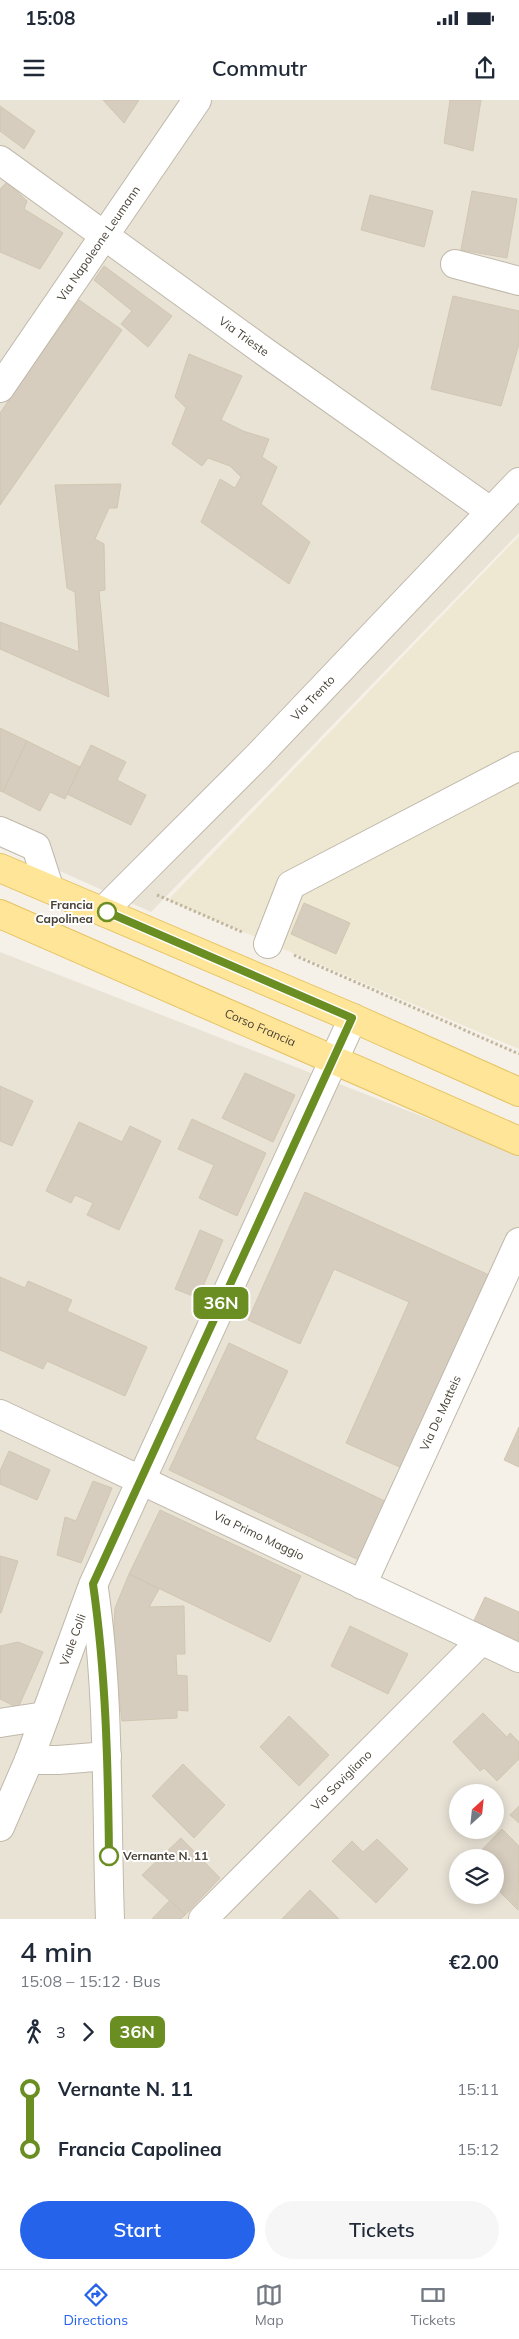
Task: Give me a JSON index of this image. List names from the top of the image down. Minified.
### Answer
{"streets":{"main road":["Corso Francia"],"street":["Via Napoleone Leumann","Via Trieste","Via Trento","Via De Matteis","Via Primo Maggio","Viale Colli","Via Savigliano"]},"crossings":[["Via Napoleone Leumann","Via Trieste"],["Via Trieste","Via Trento"],["Corso Francia","Viale Colli"],["Via De Matteis","Via Primo Maggio"],["Via Primo Maggio","Viale Colli"],["Via Primo Maggio","Via Savigliano"]],"places":["Francia Capolinea","Vernante N. 11"],"lines":["bus line 36N"],"north":"top right","page":{"status":"15:08","header":"Commutr","on_map":"36N","heading":["4 min","15:08 – 15:12 · Bus","€2.00"],"legs":["3","36N"],"list":[{"name":"Vernante N. 11","value":"15:11"},{"name":"Francia Capolinea","value":"15:12"}],"buttons":["Start","Tickets"],"tabs":["Directions","Map","Tickets"]}}
